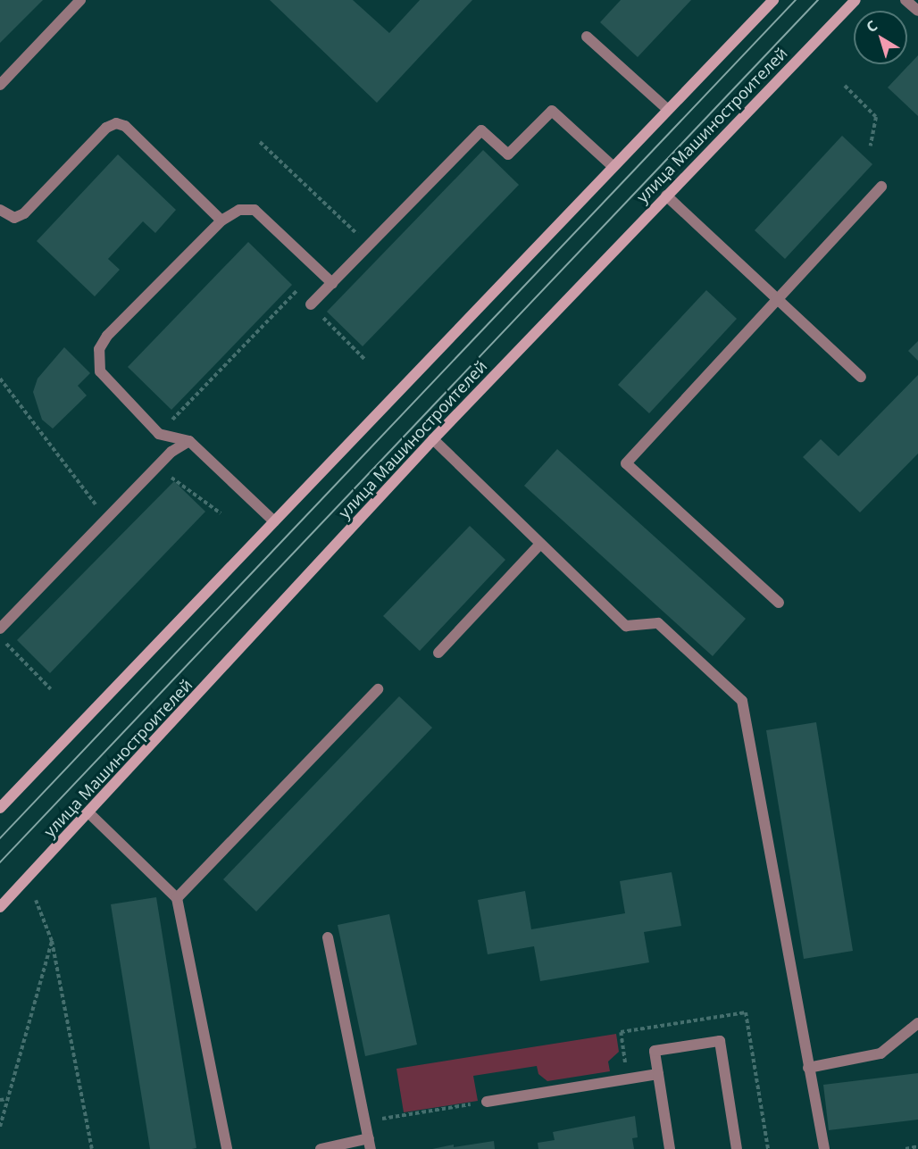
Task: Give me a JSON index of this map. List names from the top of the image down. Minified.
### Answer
{"streets":{"main road":["улица Машиностроителей"]},"north":"top left"}
